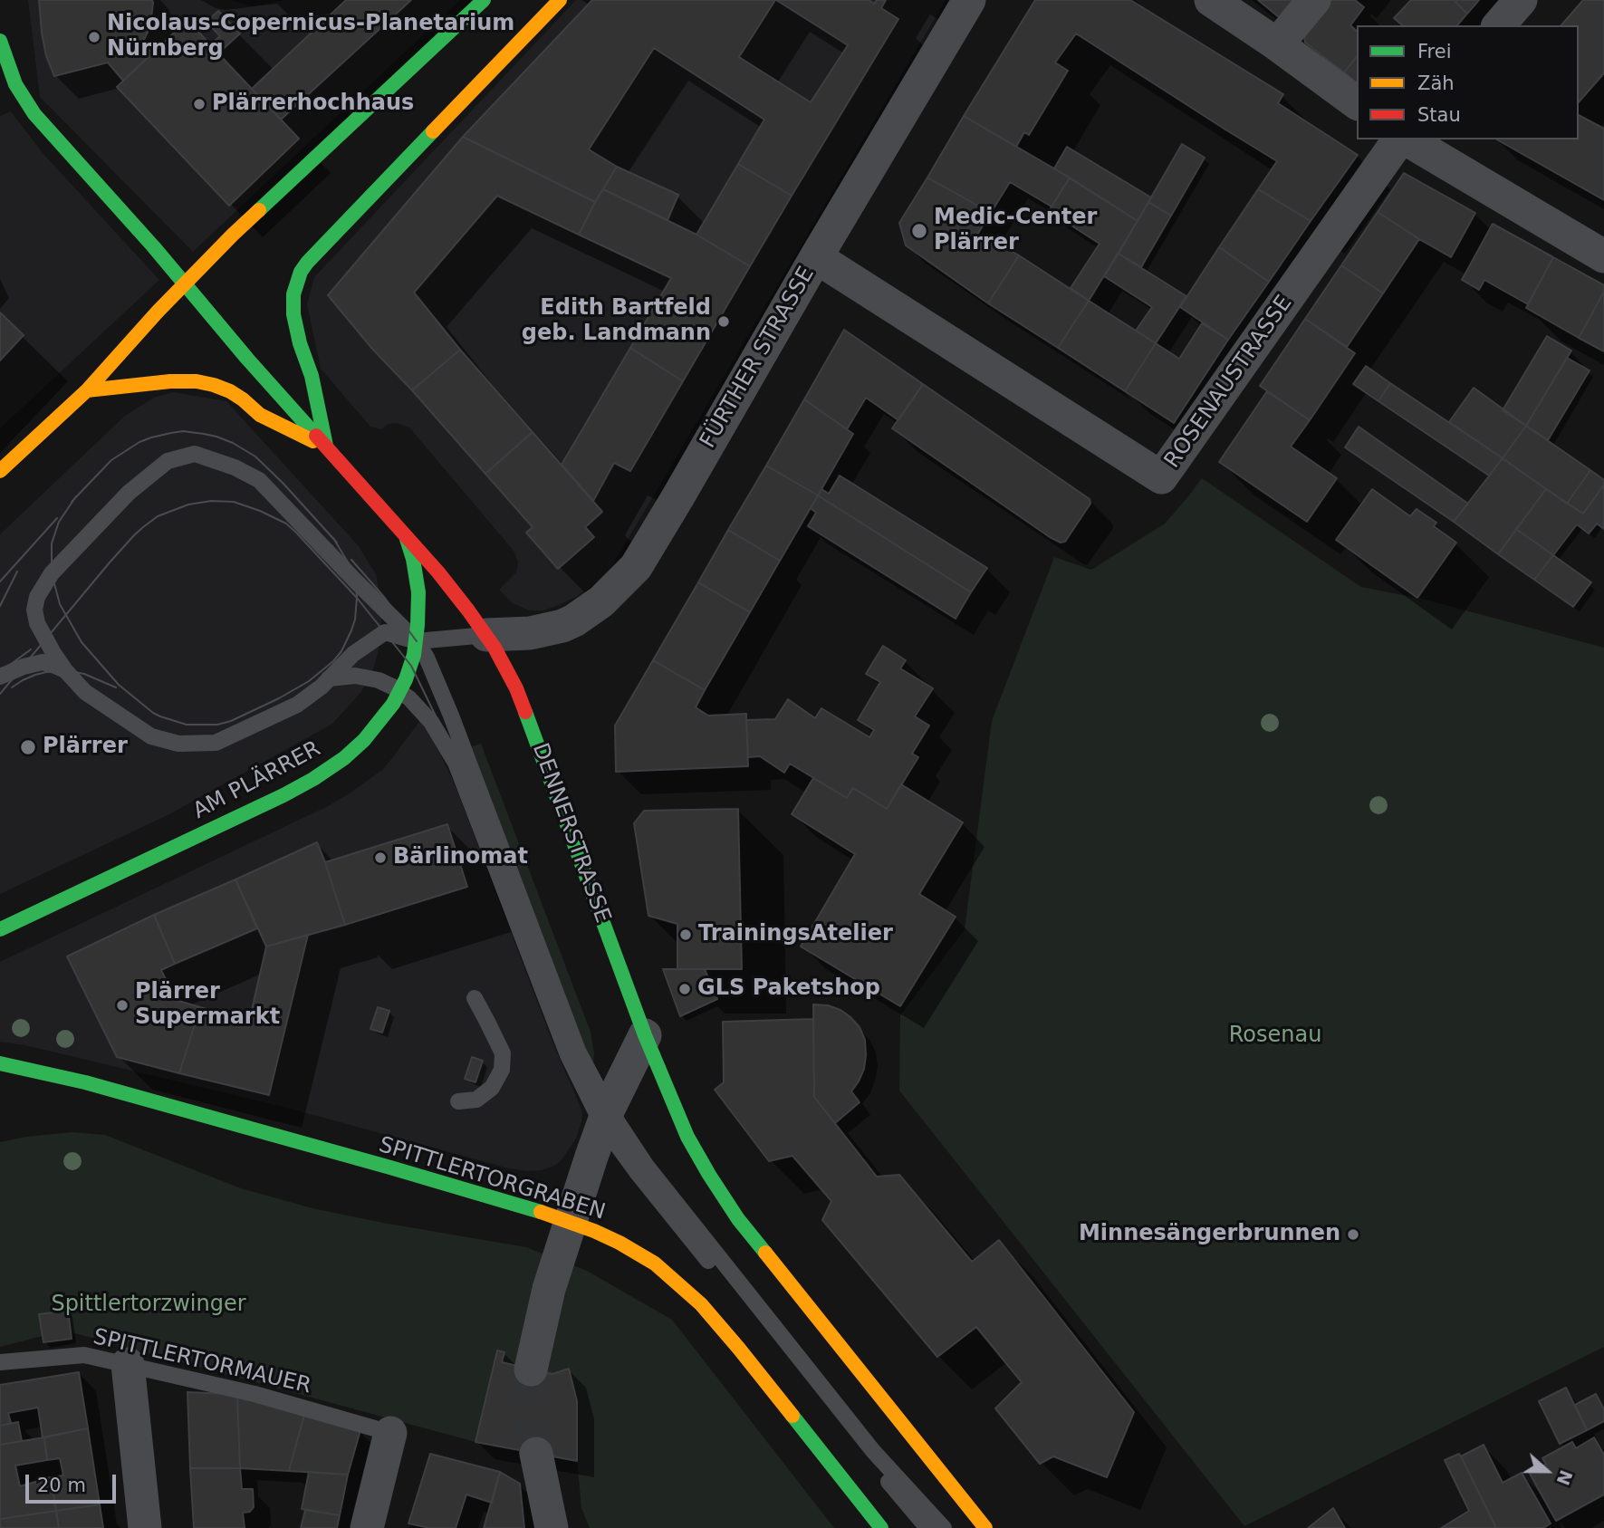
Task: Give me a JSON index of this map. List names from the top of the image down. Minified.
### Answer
{"streets":{"main road":["AM PLÄRRER","DENNERSTRASSE","SPITTLERTORGRABEN"],"street":["FÜRTHER STRASSE","ROSENAUSTRASSE"],"lane":["SPITTLERTORMAUER"]},"crossings":[["FÜRTHER STRASSE","ROSENAUSTRASSE"],["FÜRTHER STRASSE","AM PLÄRRER"],["FÜRTHER STRASSE","DENNERSTRASSE"],["AM PLÄRRER","DENNERSTRASSE"]],"parks":["Rosenau","Spittlertorzwinger"],"places":["Nicolaus-Copernicus-Planetarium Nürnberg","Plärrerhochhaus","Medic-Center Plärrer","Edith Bartfeld geb. Landmann","Plärrer","Bärlinomat","TrainingsAtelier","GLS Paketshop","Plärrer Supermarkt","Minnesängerbrunnen"],"legend":["Frei","Zäh","Stau"],"scale_bar":"20 m","north":"right"}
